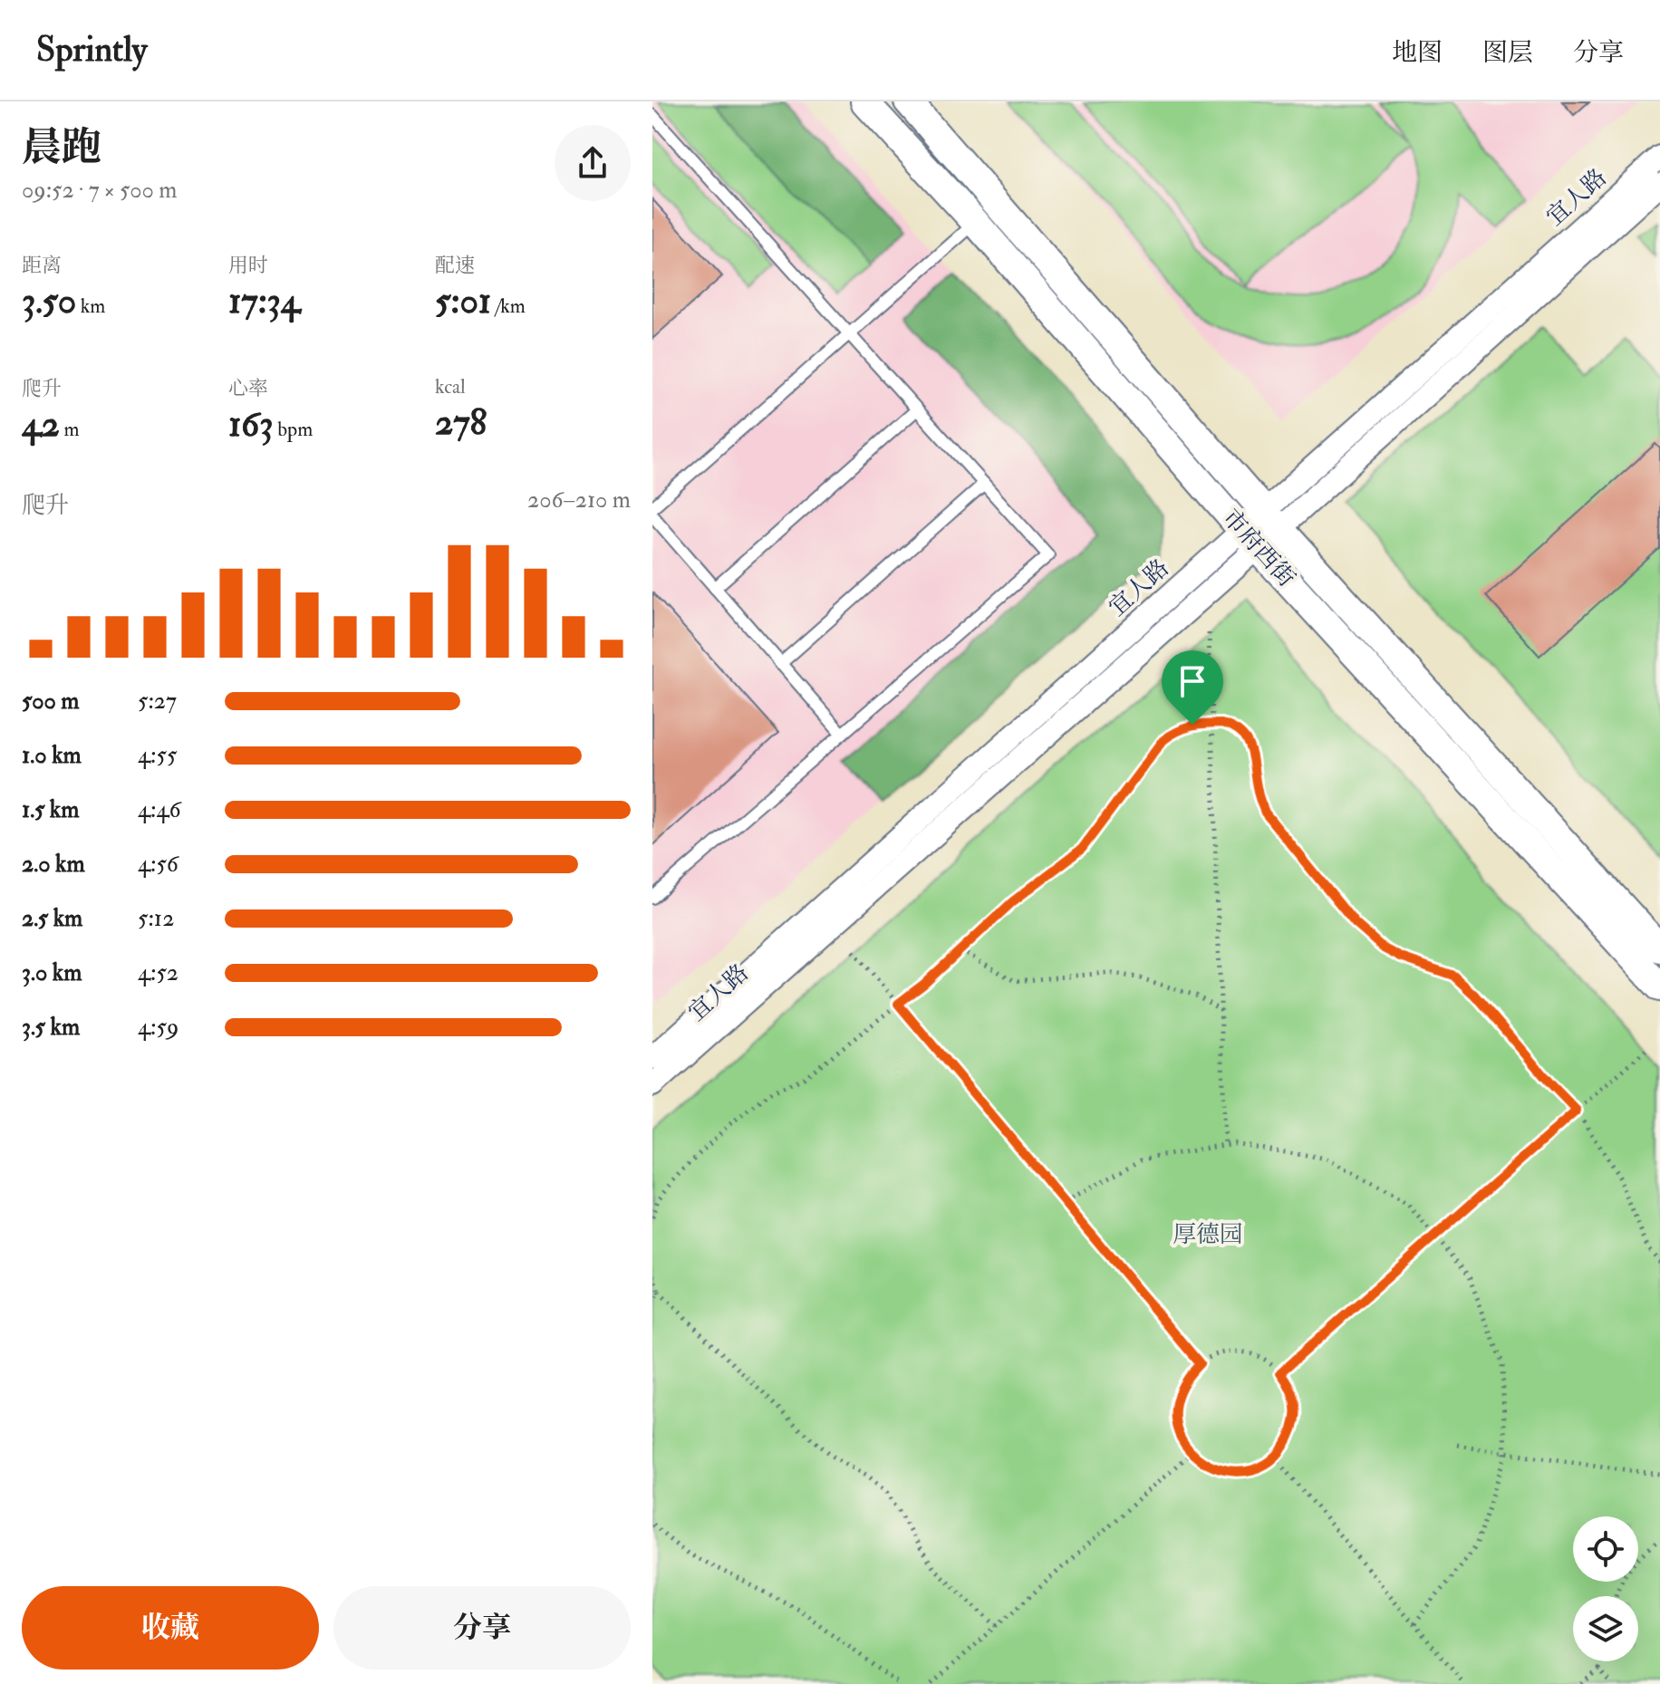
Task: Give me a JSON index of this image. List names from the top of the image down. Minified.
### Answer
{"streets":{"street":["宜人路","市府西街"]},"crossings":[["宜人路","市府西街"]],"parks":["厚德园"],"page":{"header":"Sprintly","nav":["地图","图层","分享"],"heading":["晨跑","09:52 · 7 × 500 m"],"stats":[["距离","3.50 km"],["用时","17:34"],["配速","5:01 /km"],["爬升","42 m"],["心率","163 bpm"],["kcal","278"]],"chart":["爬升","206–210 m"],"list":[{"name":"500 m","note":"5:27"},{"name":"1.0 km","note":"4:55"},{"name":"1.5 km","note":"4:46"},{"name":"2.0 km","note":"4:56"},{"name":"2.5 km","note":"5:12"},{"name":"3.0 km","note":"4:52"},{"name":"3.5 km","note":"4:59"}],"buttons":["收藏","分享"]}}
